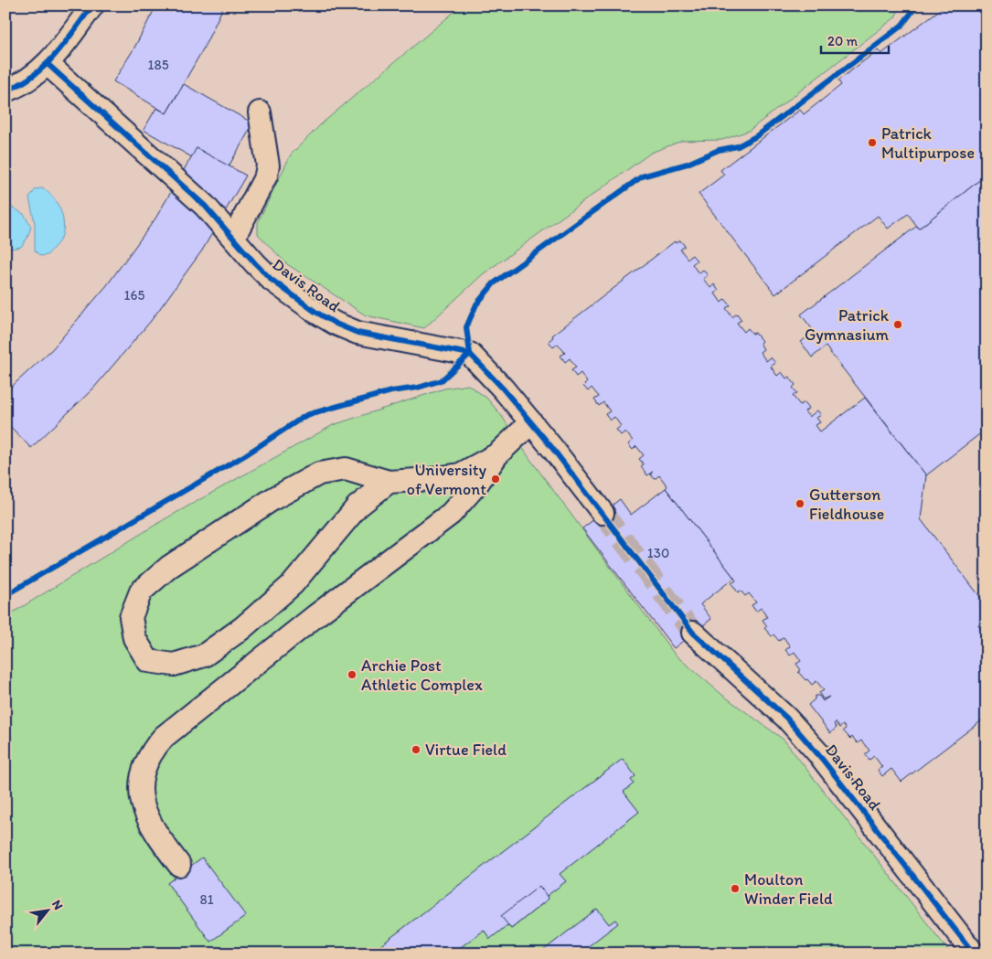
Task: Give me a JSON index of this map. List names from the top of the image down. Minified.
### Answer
{"streets":{"street":["Davis Road"]},"places":["Patrick Multipurpose","Patrick Gymnasium","University of Vermont","Gutterson Fieldhouse","Archie Post Athletic Complex","Virtue Field","Moulton Winder Field"],"house_numbers":["185","165","130","81"],"scale_bar":"20 m","north":"top right"}
